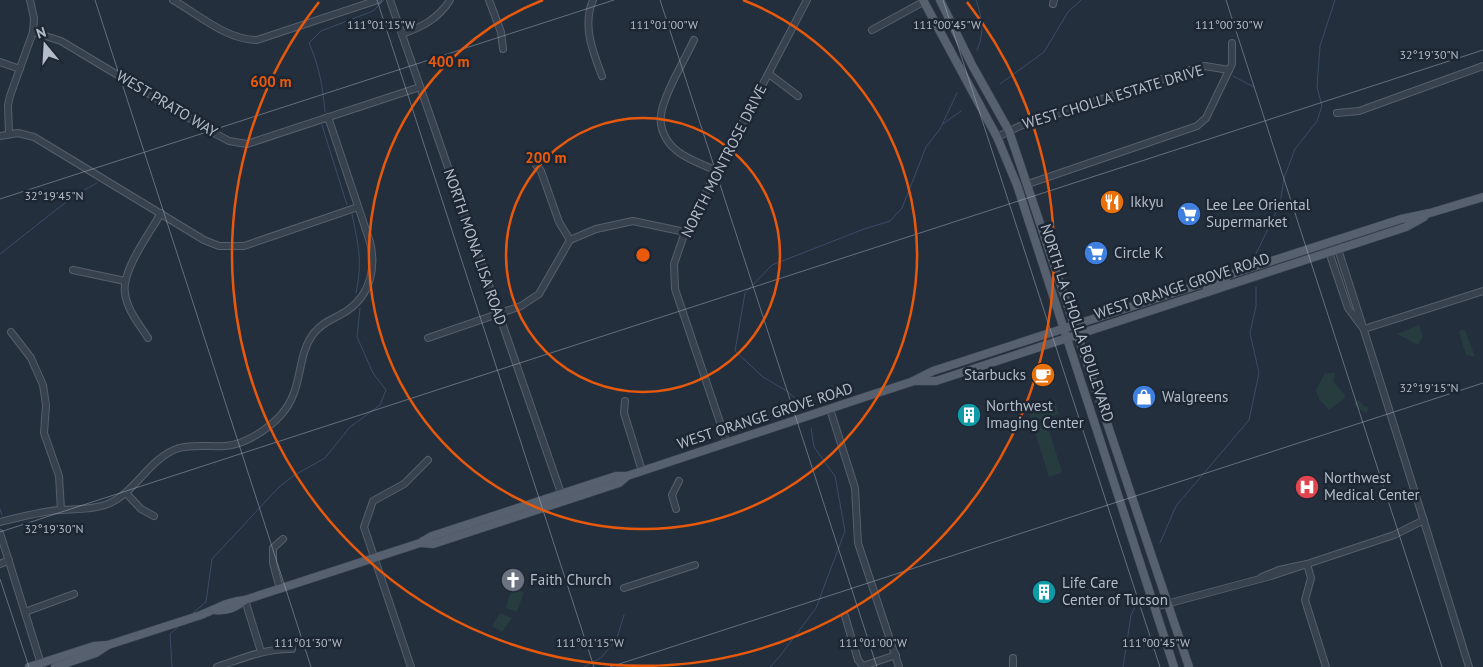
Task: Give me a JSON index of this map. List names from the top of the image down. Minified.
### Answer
{"streets":{"main road":["WEST ORANGE GROVE ROAD","NORTH LA CHOLLA BOULEVARD"],"street":["WEST CHOLLA ESTATE DRIVE","WEST PRATO WAY","NORTH MONTROSE DRIVE","NORTH MONA LISA ROAD"]},"crossings":[["WEST CHOLLA ESTATE DRIVE","NORTH LA CHOLLA BOULEVARD"],["WEST PRATO WAY","NORTH MONA LISA ROAD"],["NORTH MONTROSE DRIVE","WEST ORANGE GROVE ROAD"],["NORTH MONA LISA ROAD","WEST ORANGE GROVE ROAD"],["WEST ORANGE GROVE ROAD","NORTH LA CHOLLA BOULEVARD"]],"places":{"restaurant":["Ikkyu"],"supermarket":["Lee Lee Oriental Supermarket","Circle K"],"cafe":["Starbucks"],"shop":["Walgreens"],"building":["Northwest Imaging Center","Life Care Center of Tucson"],"hospital":["Northwest Medical Center"],"church":["Faith Church"]},"north":"top","coordinates":["111°01'15\"W","111°01'00\"W","111°00'45\"W","111°00'30\"W","32°19'30\"N","32°19'45\"N","32°19'15\"N","111°01'30\"W"],"rings":["400 m","600 m","200 m"]}
